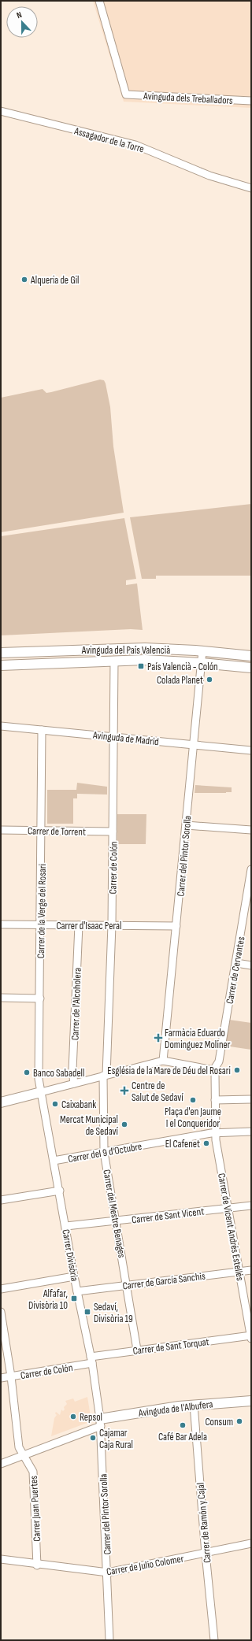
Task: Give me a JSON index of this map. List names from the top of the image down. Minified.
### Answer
{"streets":{"street":["Avinguda dels Treballadors","Assagador de la Torre","Avinguda del País Valencià","Avinguda de Madrid","Carrer de Torrent","Carrer del Pintor Sorolla","Carrer de Colón","Carrer de la Verge del Rosari","Carrer d'Isaac Peral","Carrer de Cervantes","Carrer de l'Alcoholera","Carrer del 9 d'Octubre","Carrer del Mestre Benages","Carrer de Sant Vicent","Carrer de Vicent Andrés Estellés","Carrer Divisòria","Carrer de García Sanchis","Carrer de Sant Torquat","Avinguda de l'Albufera","Carrer Juan Puertes","Carrer de Ramón y Cajal","Carrer de Julio Colomer"]},"crossings":[["Avinguda del País Valencià","Carrer del Pintor Sorolla"],["Avinguda del País Valencià","Carrer de Colón"],["Avinguda de Madrid","Carrer del Pintor Sorolla"],["Avinguda de Madrid","Carrer de Colón"],["Avinguda de Madrid","Carrer de la Verge del Rosari"],["Carrer de Torrent","Carrer de Colón"],["Carrer de Torrent","Carrer de la Verge del Rosari"],["Carrer del Pintor Sorolla","Carrer d'Isaac Peral"],["Carrer del Pintor Sorolla","Carrer Divisòria"],["Carrer del Pintor Sorolla","Avinguda de l'Albufera"],["Carrer del Pintor Sorolla","Carrer de Julio Colomer"],["Carrer de Colón","Carrer d'Isaac Peral"],["Carrer de Colón","Carrer del Mestre Benages"],["Carrer de Colón","Carrer Divisòria"],["Carrer de Colón","Carrer de Sant Torquat"],["Carrer de Colón","Carrer Juan Puertes"],["Carrer de la Verge del Rosari","Carrer d'Isaac Peral"],["Carrer de la Verge del Rosari","Carrer Divisòria"],["Carrer d'Isaac Peral","Carrer de l'Alcoholera"],["Carrer del 9 d'Octubre","Carrer del Mestre Benages"],["Carrer del 9 d'Octubre","Carrer de Vicent Andrés Estellés"],["Carrer del 9 d'Octubre","Carrer Divisòria"],["Carrer del Mestre Benages","Carrer de Sant Vicent"],["Carrer del Mestre Benages","Carrer de García Sanchis"],["Carrer del Mestre Benages","Carrer de Sant Torquat"],["Carrer de Sant Vicent","Carrer de Vicent Andrés Estellés"],["Carrer de Sant Vicent","Carrer Divisòria"],["Carrer de Vicent Andrés Estellés","Carrer de García Sanchis"],["Carrer de Vicent Andrés Estellés","Carrer de Sant Torquat"],["Carrer Divisòria","Carrer de García Sanchis"],["Carrer Divisòria","Carrer de Sant Torquat"],["Carrer Divisòria","Avinguda de l'Albufera"],["Avinguda de l'Albufera","Carrer Juan Puertes"],["Avinguda de l'Albufera","Carrer de Ramón y Cajal"],["Carrer Juan Puertes","Carrer de Julio Colomer"],["Carrer de Ramón y Cajal","Carrer de Julio Colomer"]],"places":{"other":["Alqueria de Gil","Colada Planet","Església de la Mare de Déu del Rosari","Banco Sabadell","Plaça d'en Jaume I el Conqueridor","Caixabank","Mercat Municipal de Sedaví","El Cafenet","Repsol","Consum","Café Bar Adela","Cajamar Caja Rural"],"transit":["País Valencià - Colón","Alfafar, Divisòria 10","Sedaví, Divisòria 19"],"health":["Farmàcia Eduardo Dominguez Moliner","Centre de Salut de Sedaví"]},"north":"top"}
